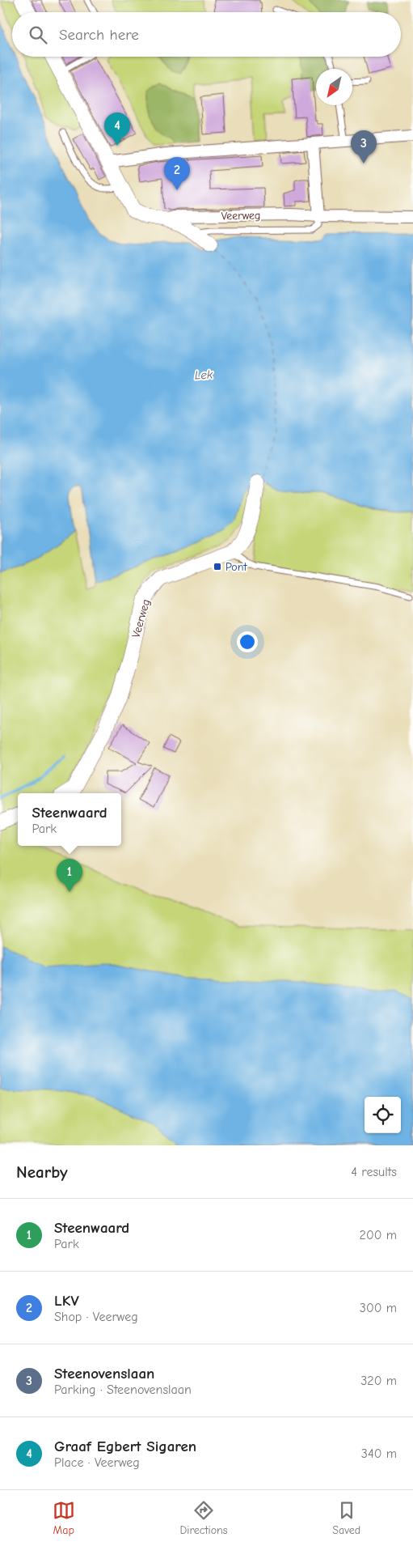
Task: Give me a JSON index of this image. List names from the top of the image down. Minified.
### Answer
{"streets":{"street":["Veerweg"]},"water":["Lek"],"places":{"transit":["Pont"]},"north":"bottom left","page":{"search":"Search here","pins":["4","3","2","1"],"popup":["Steenwaard","Park"],"heading":["Nearby","4 results"],"list":[{"mark":"1","name":"Steenwaard","note":"Park","value":"200 m"},{"mark":"2","name":"LKV","note":"Shop · Veerweg","value":"300 m"},{"mark":"3","name":"Steenovenslaan","note":"Parking · Steenovenslaan","value":"320 m"},{"mark":"4","name":"Graaf Egbert Sigaren","note":"Place · Veerweg","value":"340 m"}],"nav":["Map","Directions","Saved"]}}
